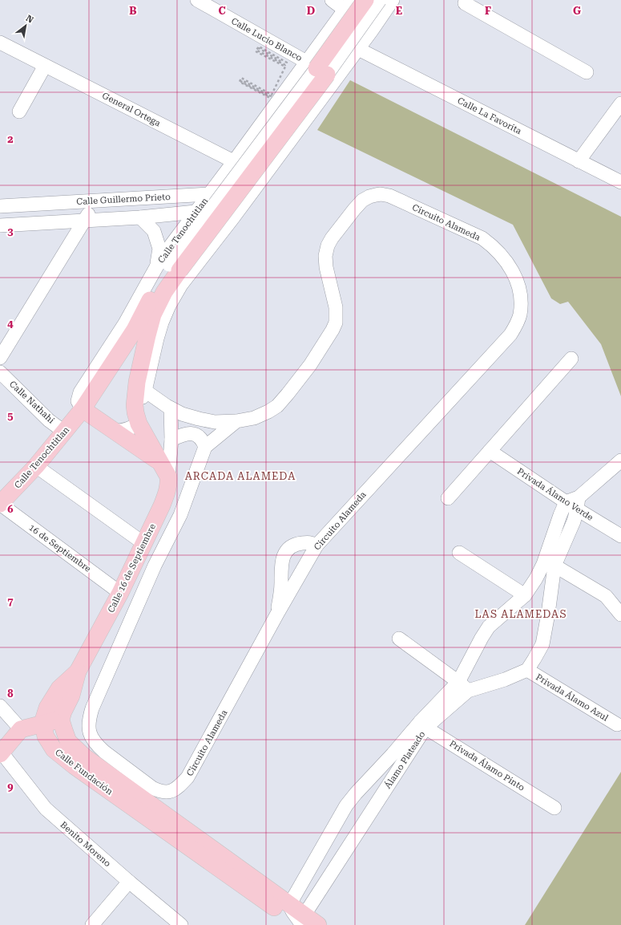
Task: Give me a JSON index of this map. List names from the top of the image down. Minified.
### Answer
{"streets":{"main road":["Calle Tenochtitlan","Calle 16 de Septiembre","Calle Fundación"],"street":["Calle Lucio Blanco","General Ortega","Calle La Favorita","Calle Guillermo Prieto","Circuito Alameda","Calle Nathahi","Privada Álamo Verde","16 de Septiembre","Privada Álamo Azul","Álamo Plateado","Privada Álamo Pinto","Benito Moreno"]},"crossings":[["Calle Lucio Blanco","Calle Tenochtitlan"],["General Ortega","Calle Tenochtitlan"],["Calle Guillermo Prieto","Calle Tenochtitlan"],["Calle Tenochtitlan","Calle Nathahi"],["Calle Tenochtitlan","16 de Septiembre"],["16 de Septiembre","Calle 16 de Septiembre"],["Privada Álamo Azul","Álamo Plateado"],["Álamo Plateado","Privada Álamo Pinto"],["Álamo Plateado","Calle Fundación"]],"districts":["ARCADA ALAMEDA","LAS ALAMEDAS"],"north":"top right","grid":{"columns":["B","C","D","E","F","G"],"rows":["2","3","4","5","6","7","8","9"]}}
